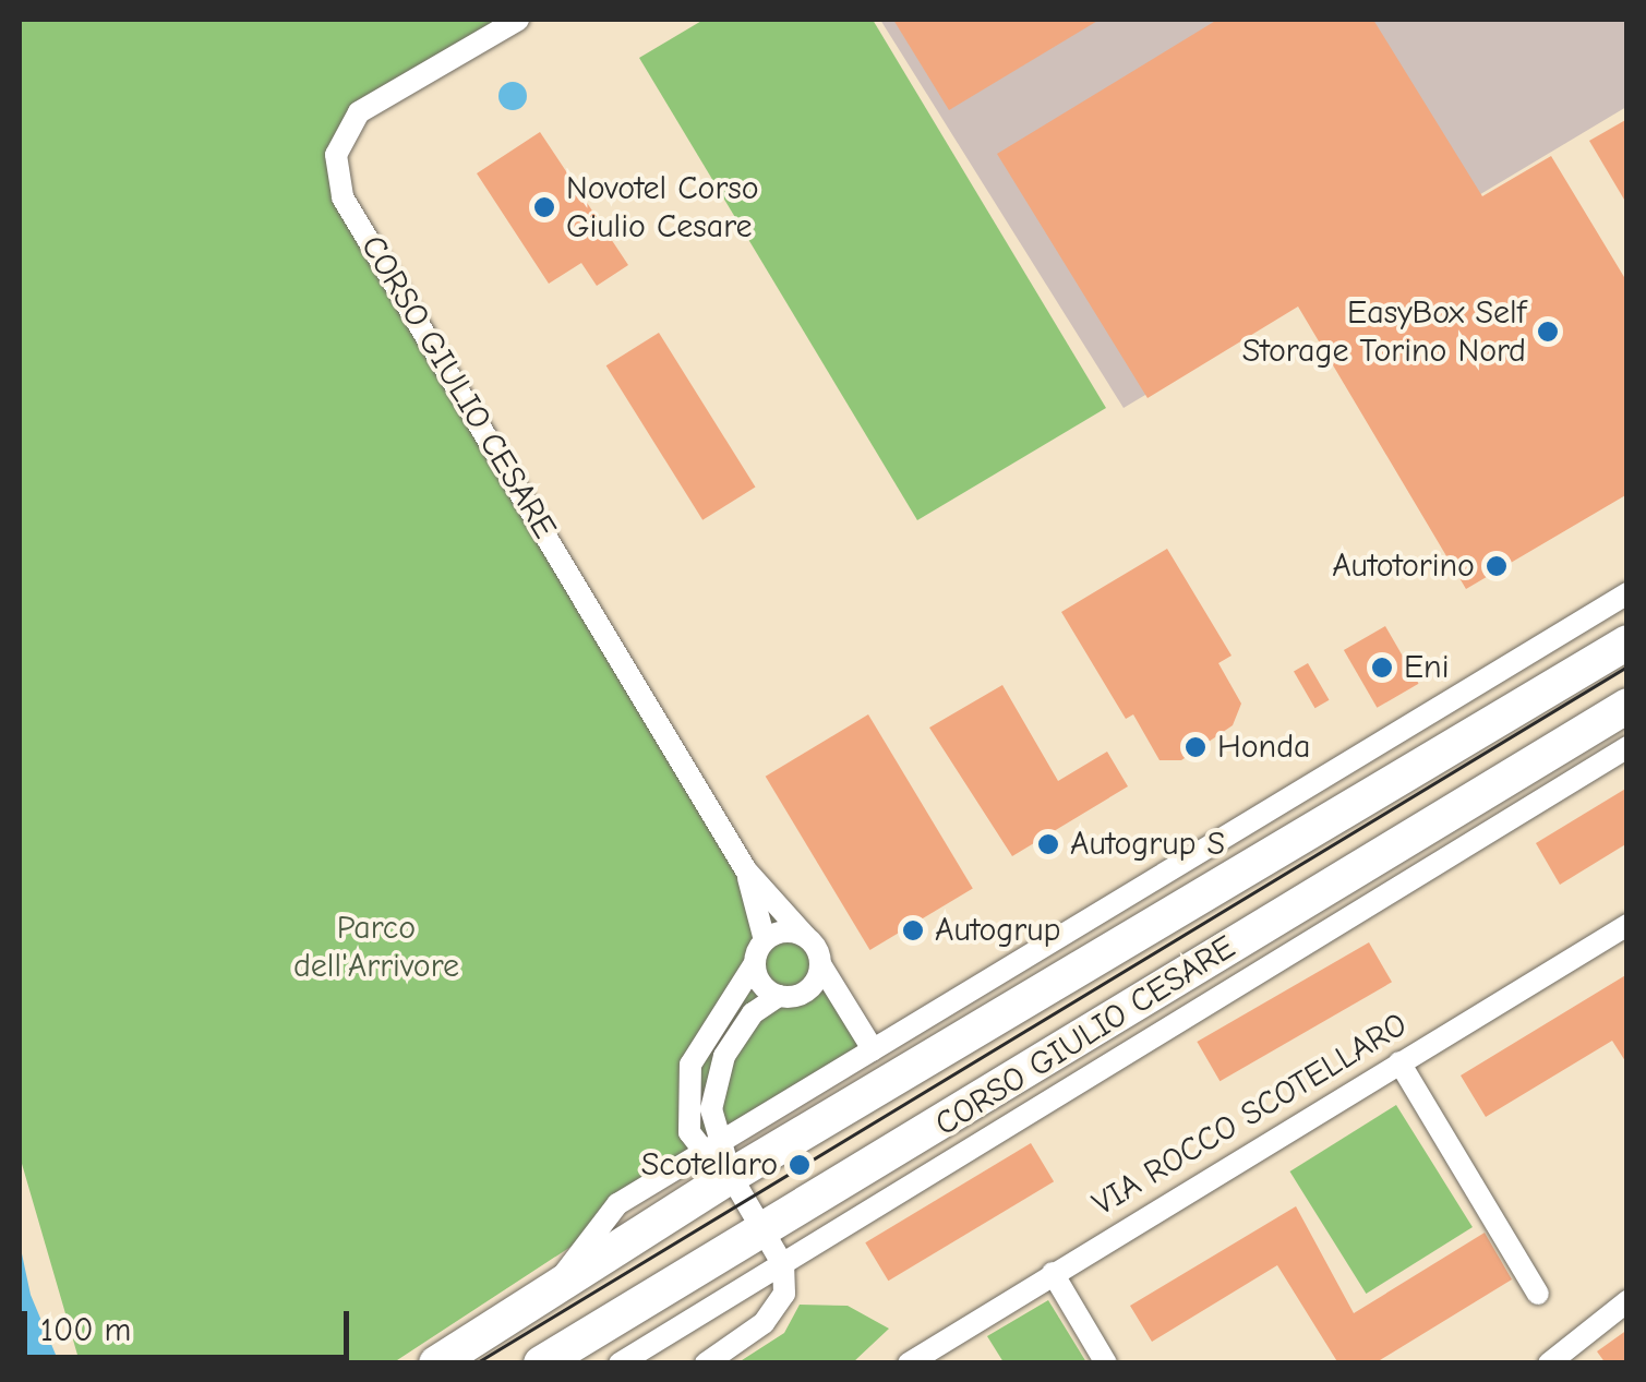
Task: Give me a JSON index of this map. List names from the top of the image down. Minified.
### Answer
{"streets":{"main road":["CORSO GIULIO CESARE"],"street":["VIA ROCCO SCOTELLARO"]},"parks":["Parco dell'Arrivore"],"places":["Novotel Corso Giulio Cesare","EasyBox Self Storage Torino Nord","Autotorino","Eni","Honda","Autogrup S","Autogrup","Scotellaro"],"scale_bar":"100 m"}
